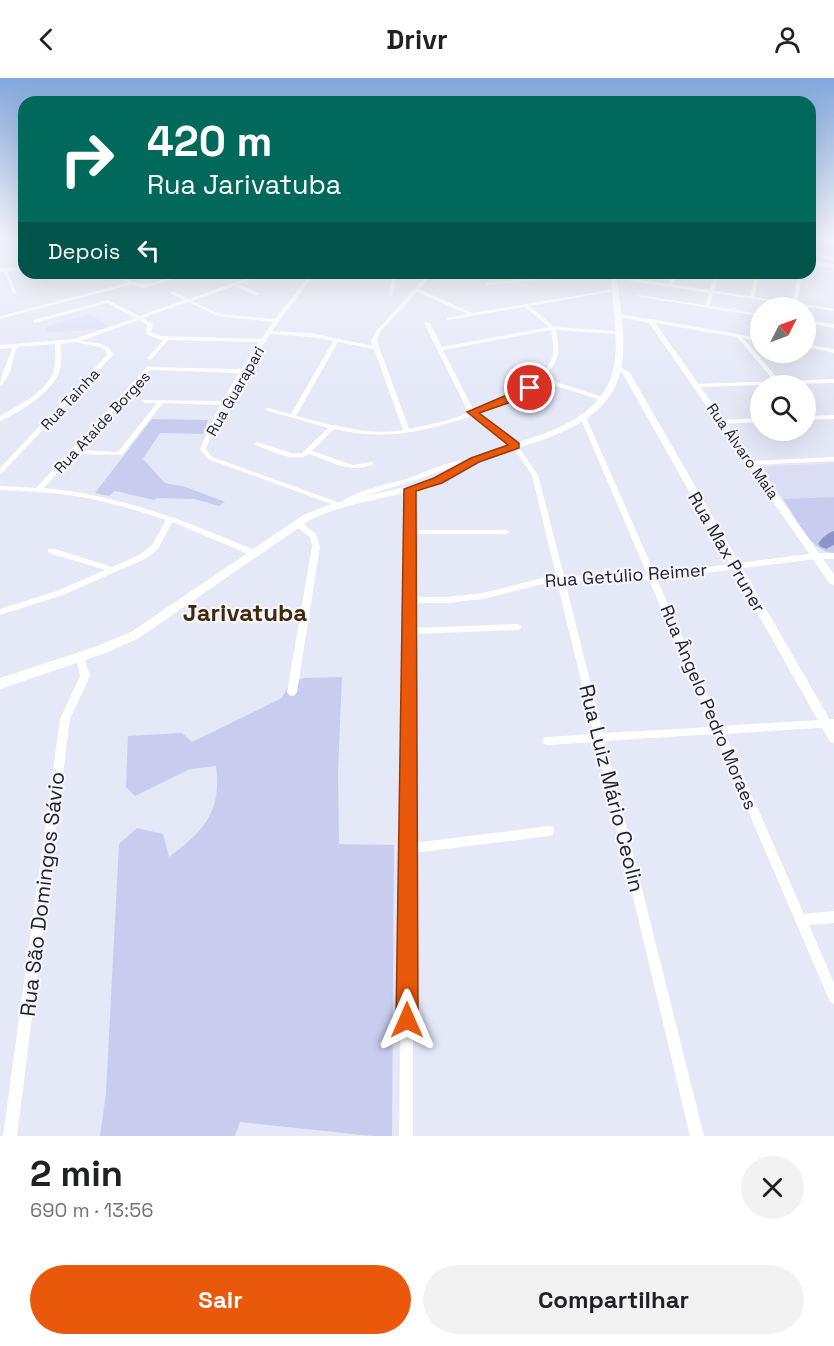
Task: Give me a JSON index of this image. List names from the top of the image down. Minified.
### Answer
{"streets":{"street":["Rua Guarapari","Rua Tainha","Rua Ataíde Borges","Rua Álvaro Maia","Rua Max Pruner","Rua Getúlio Reimer","Rua Ângelo Pedro Moraes","Rua Luiz Mário Ceolin","Rua São Domingos Sávio"]},"crossings":[["Rua Guarapari","Rua Ataíde Borges"],["Rua Álvaro Maia","Rua Getúlio Reimer"],["Rua Max Pruner","Rua Getúlio Reimer"],["Rua Getúlio Reimer","Rua Ângelo Pedro Moraes"],["Rua Getúlio Reimer","Rua Luiz Mário Ceolin"]],"districts":["Jarivatuba"],"north":"top right","page":{"header":"Drivr","turn":["420 m","Rua Jarivatuba"],"then":"Depois","heading":["2 min","690 m · 13:56"],"buttons":["Sair","Compartilhar"]}}
